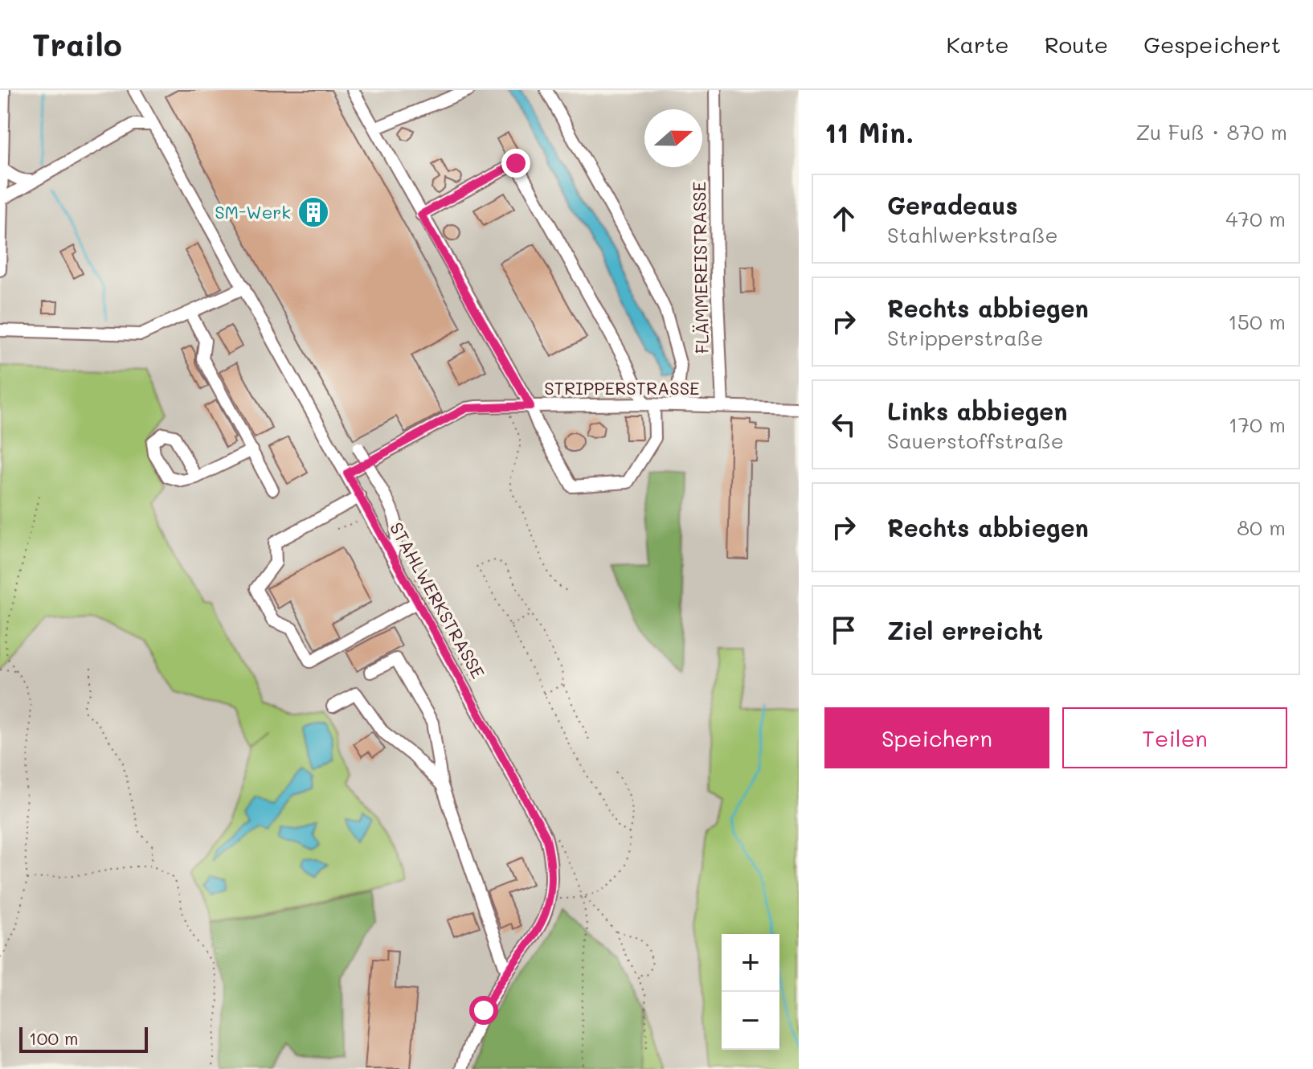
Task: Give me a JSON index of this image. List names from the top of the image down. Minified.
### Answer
{"streets":{"street":["FLÄMMEREISTRASSE","STRIPPERSTRASSE","STAHLWERKSTRASSE"]},"crossings":[["FLÄMMEREISTRASSE","STRIPPERSTRASSE"],["STRIPPERSTRASSE","STAHLWERKSTRASSE"]],"places":{"building":["SM-Werk"]},"scale_bar":"100 m","north":"right","page":{"header":"Trailo","nav":["Karte","Route","Gespeichert"],"heading":["11 Min.","Zu Fuß · 870 m"],"list":[["Geradeaus","Stahlwerkstraße","470 m"],["Rechts abbiegen","Stripperstraße","150 m"],["Links abbiegen","Sauerstoffstraße","170 m"],["Rechts abbiegen","80 m"],"Ziel erreicht"],"buttons":["Speichern","Teilen"],"map_buttons":["+","−"],"scale":"100 m"}}
